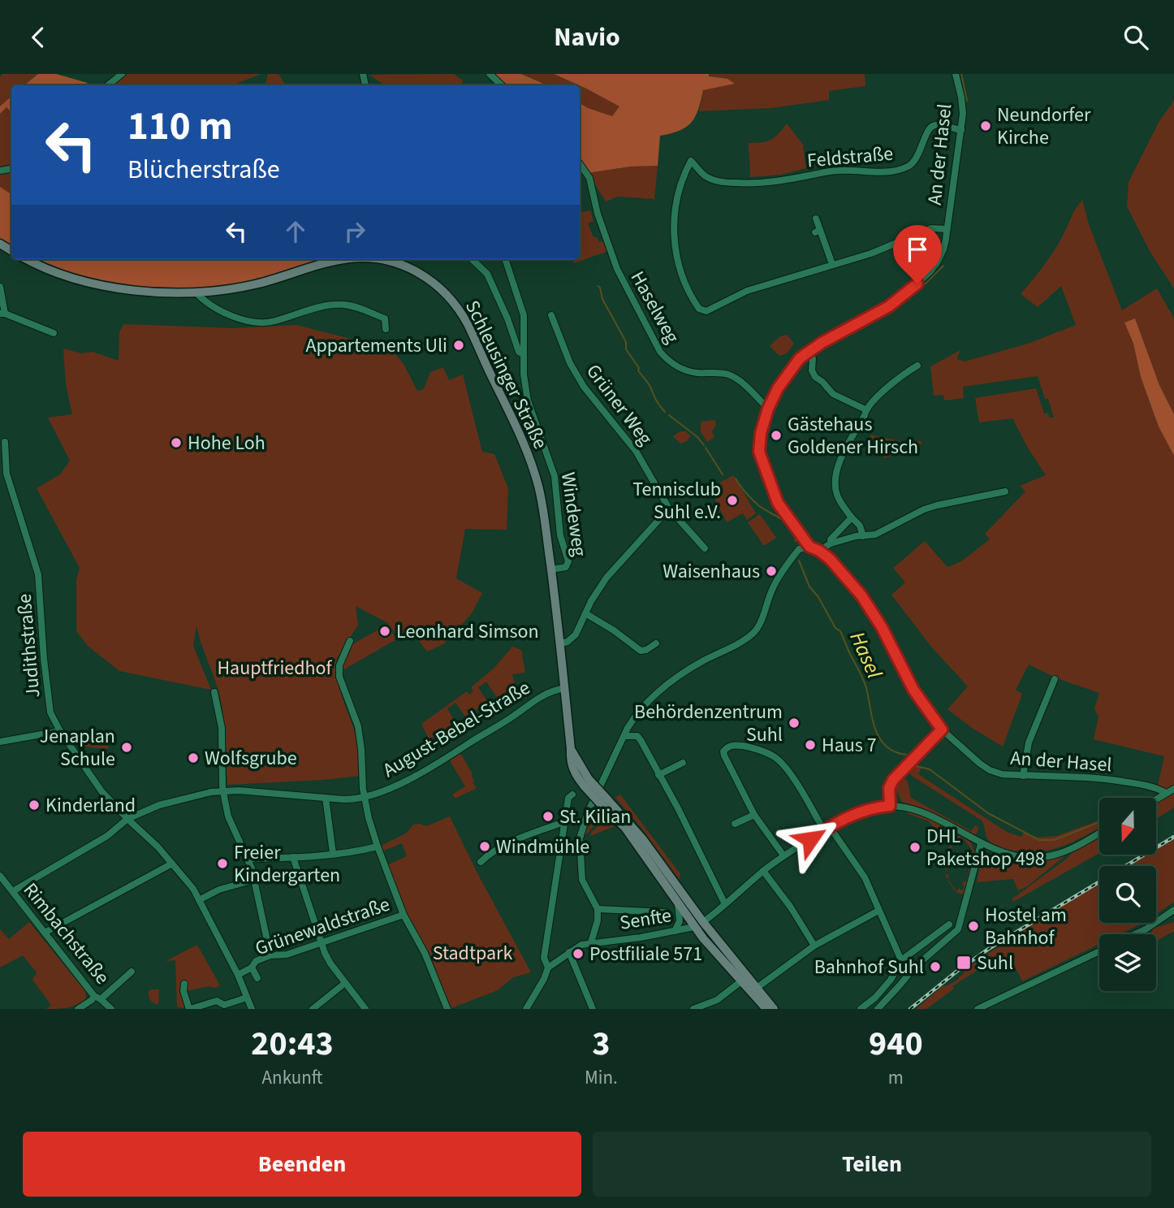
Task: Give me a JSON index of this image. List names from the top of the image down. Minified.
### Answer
{"streets":{"main road":["Schleusinger Straße","Senfte"],"street":["An der Hasel","Feldstraße","Haselweg","Grüner Weg","Windeweg","Judithstraße","August-Bebel-Straße","Grünewaldstraße","Rimbachstraße"]},"crossings":[["An der Hasel","Feldstraße"],["An der Hasel","Haselweg"],["Schleusinger Straße","Windeweg"],["Schleusinger Straße","August-Bebel-Straße"],["Judithstraße","Grünewaldstraße"]],"water":["Hasel"],"parks":["Hauptfriedhof","Stadtpark"],"places":{"other":["Neundorfer Kirche","Appartements Uli","Gästehaus Goldener Hirsch","Hohe Loh","Tennisclub Suhl e.V.","Waisenhaus","Leonhard Simson","Behördenzentrum Suhl","Haus 7","Jenaplan Schule","Wolfsgrube","Kinderland","St. Kilian","Windmühle","DHL Paketshop 498","Freier Kindergarten","Hostel am Bahnhof","Postfiliale 571","Bahnhof Suhl"],"transit":["Suhl"]},"north":"bottom","page":{"header":"Navio","turn":["110 m","Blücherstraße"],"eta":["20:43","Ankunft","3","Min.","940","m"],"buttons":["Beenden","Teilen"]}}
